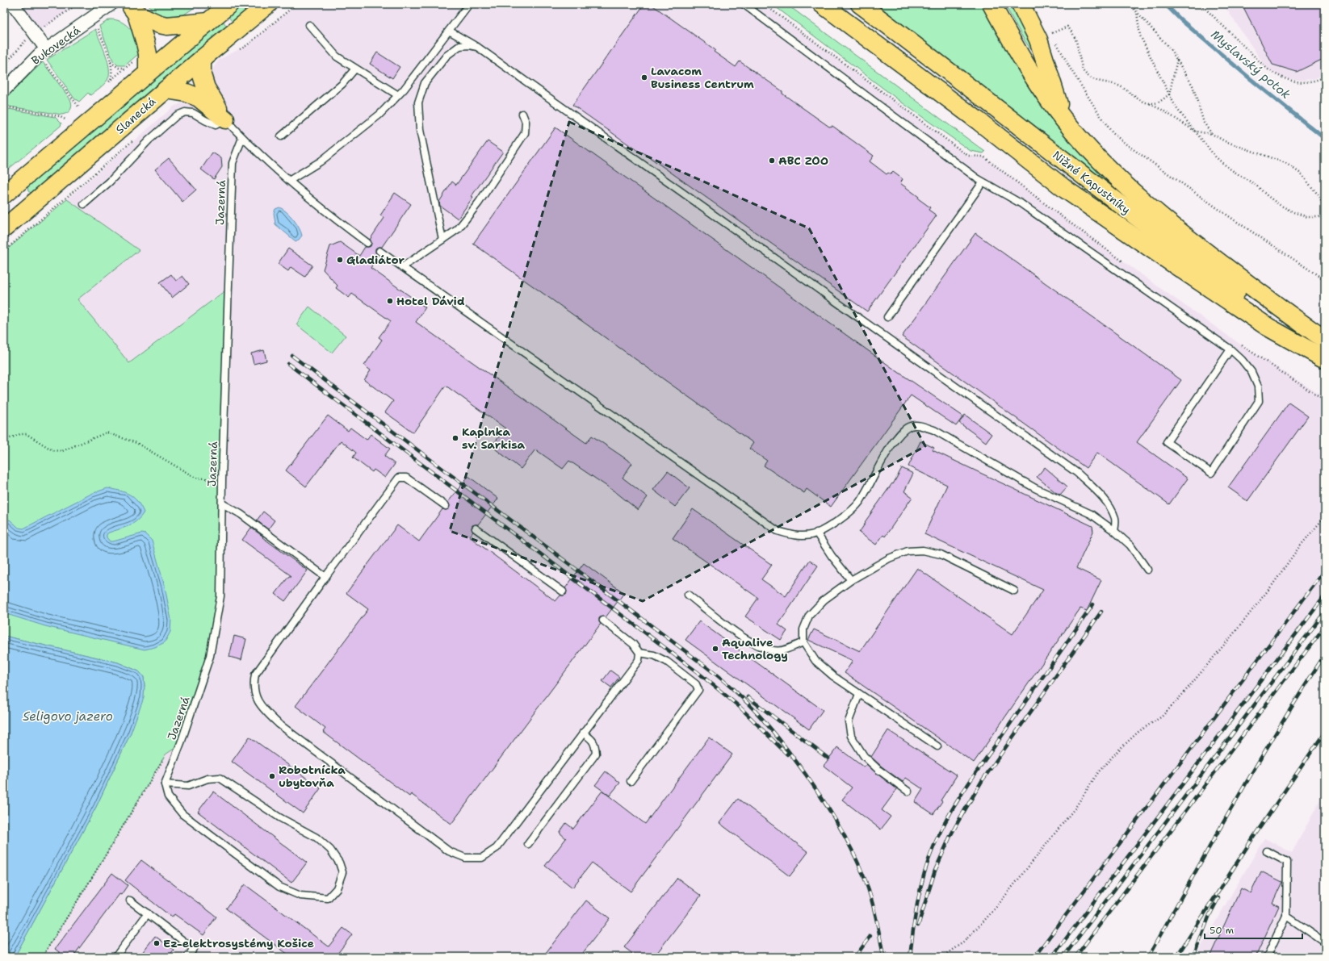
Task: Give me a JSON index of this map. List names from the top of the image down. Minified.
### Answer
{"streets":{"highway":["Slanecká","Nižné Kapustníky"],"street":["Bukovecká"],"lane":["Jazerná"]},"water":["Myslavský potok","Seligovo jazero"],"places":["Lavacom Business Centrum","ABC ZOO","Gladiátor","Hotel Dávid","Kaplnka sv. Sarkisa","Aqualive Technology","Robotnícka ubytovňa","Ez-elektrosystémy Košice"],"scale_bar":"50 m"}
